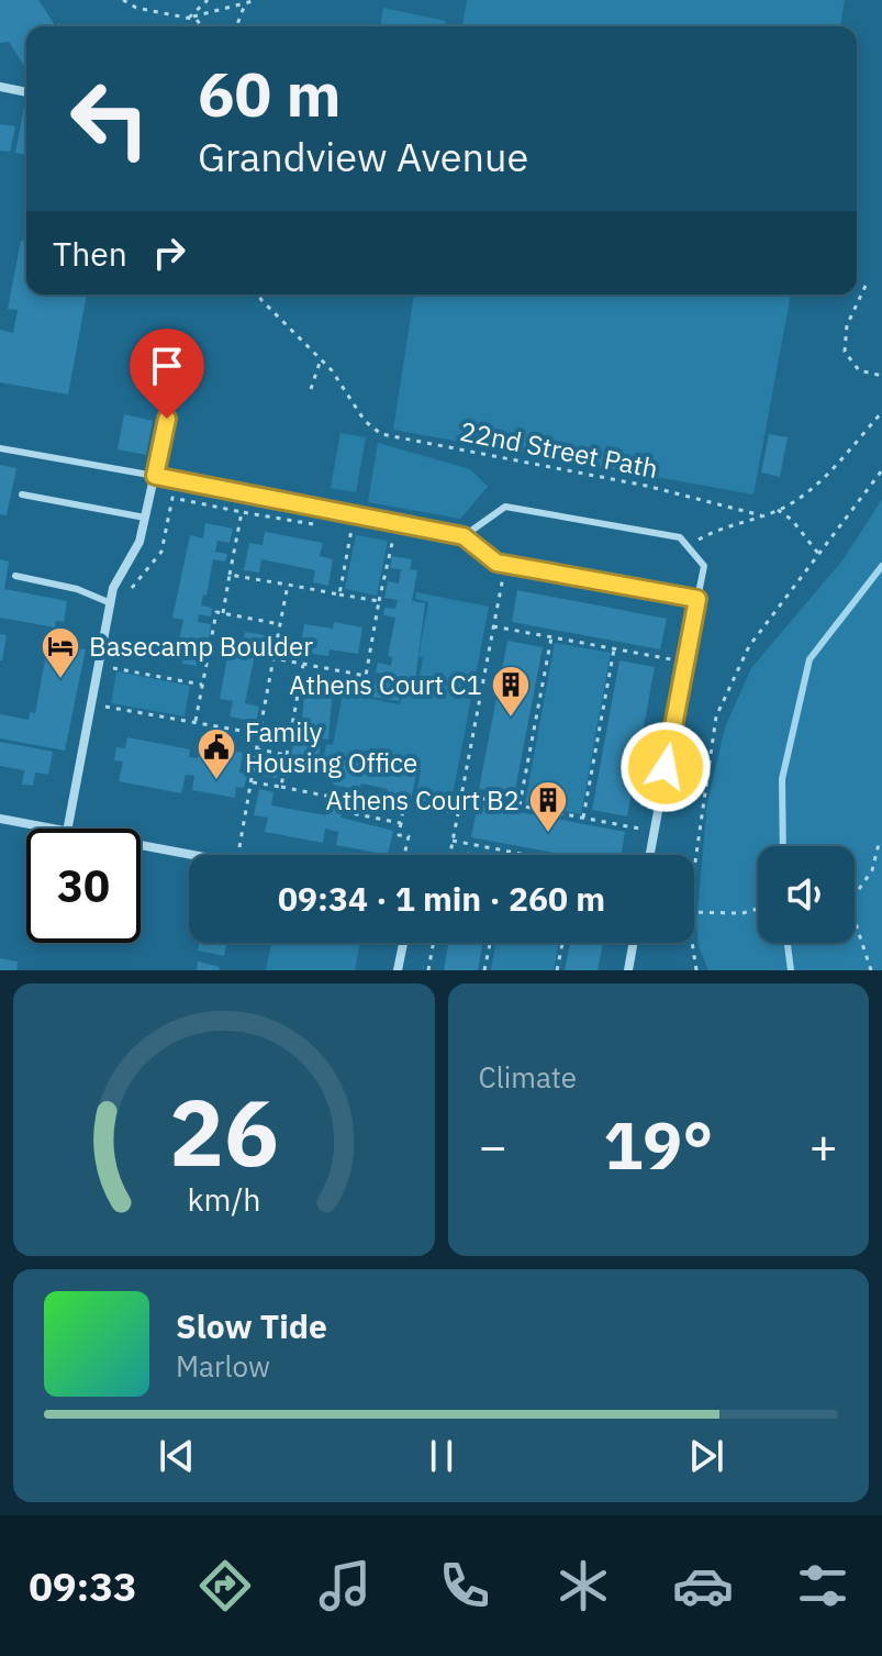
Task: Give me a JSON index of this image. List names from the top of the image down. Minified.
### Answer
{"streets":{"path":["22nd Street Path"]},"places":{"hotel":["Basecamp Boulder"],"building":["Athens Court C1","Athens Court B2"],"public building":["Family Housing Office"]},"page":{"turn":["60 m","Grandview Avenue"],"then":"Then","limit":"30","trip":"09:34 · 1 min · 260 m","tile":"Climate","heat":["−","19°","+"],"song":["Slow Tide","Marlow"],"tabs":"09:33","gauge":["26","km/h"]}}
